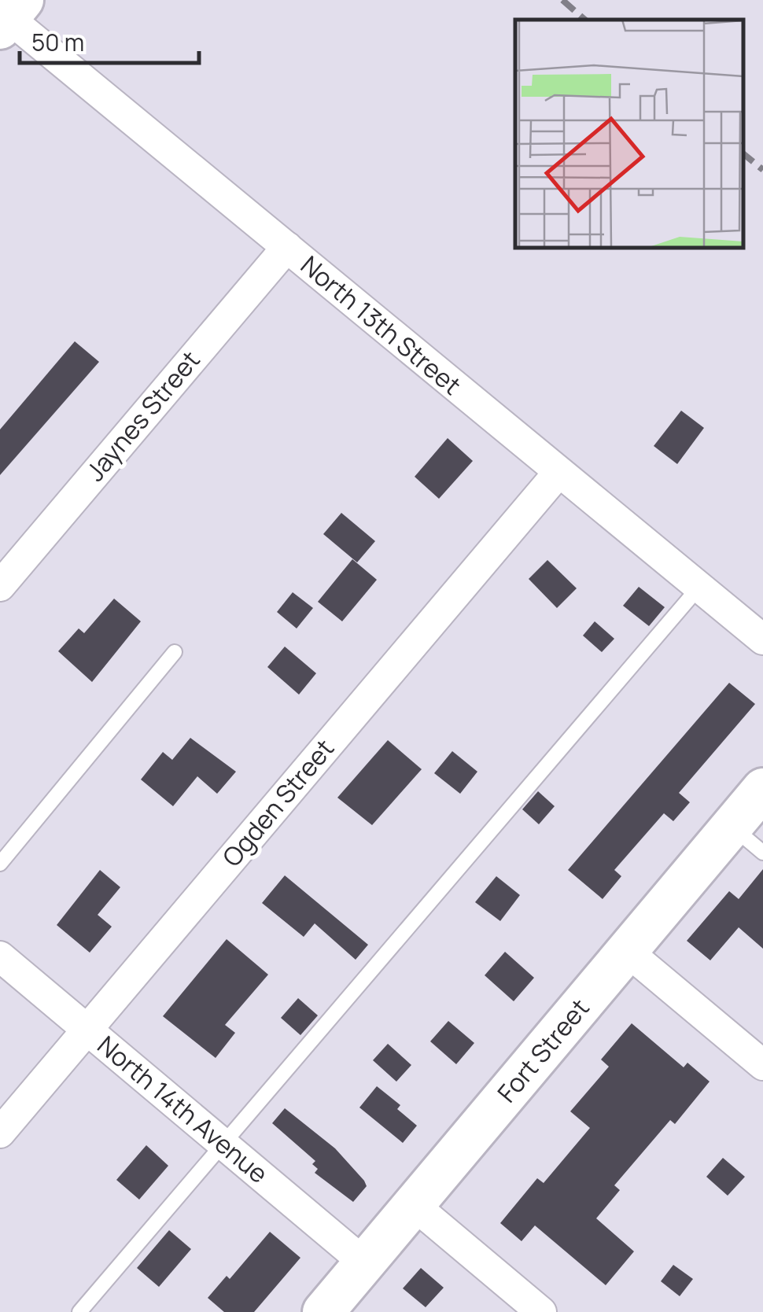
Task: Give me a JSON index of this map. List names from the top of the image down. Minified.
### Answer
{"streets":{"street":["North 13th Street","Jaynes Street","Ogden Street","Fort Street","North 14th Avenue"]},"crossings":[["North 13th Street","Jaynes Street"],["North 13th Street","Ogden Street"],["Ogden Street","North 14th Avenue"],["Fort Street","North 14th Avenue"]],"scale_bar":"50 m"}
